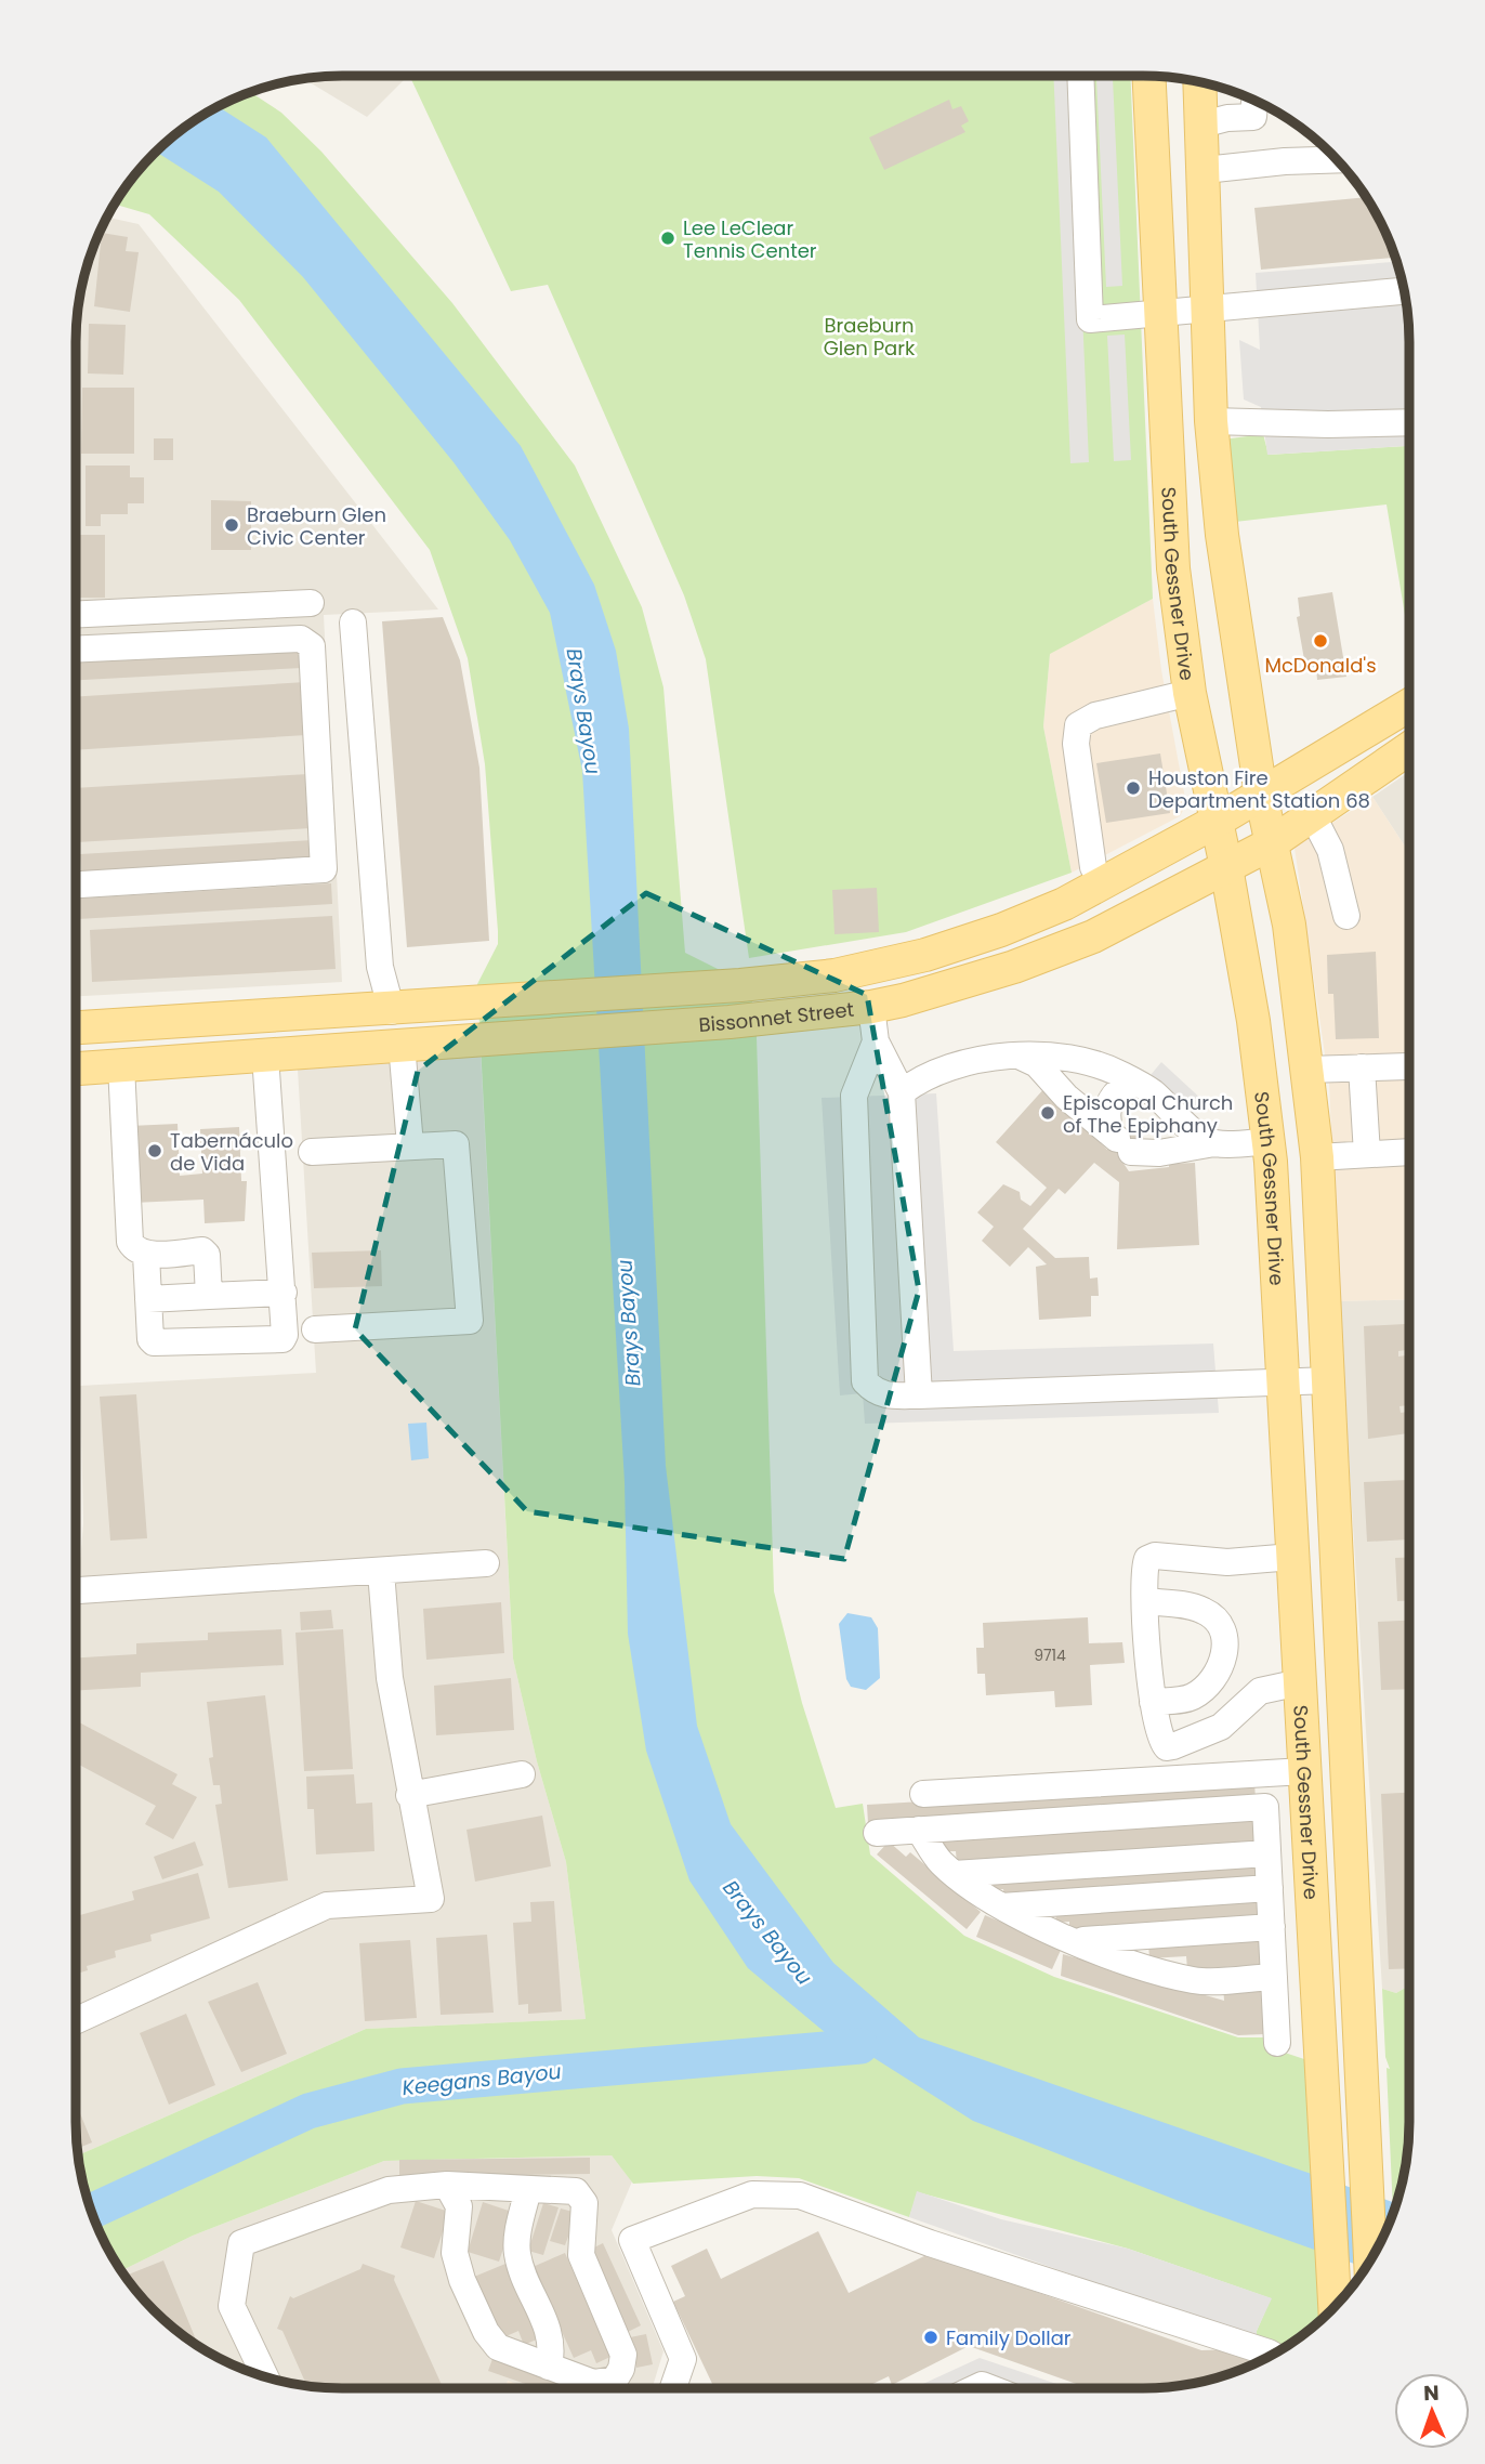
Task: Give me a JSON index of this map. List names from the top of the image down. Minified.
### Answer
{"streets":{"main road":["South Gessner Drive","Bissonnet Street"]},"crossings":[["South Gessner Drive","Bissonnet Street"]],"water":["Brays Bayou","Keegans Bayou"],"parks":["Braeburn Glen Park"],"places":["Lee LeClear Tennis Center","Braeburn Glen Civic Center","McDonald's","Houston Fire Department Station 68","Episcopal Church of The Epiphany","Tabernáculo de Vida","Family Dollar"],"house_numbers":["9714"],"north":"top"}
